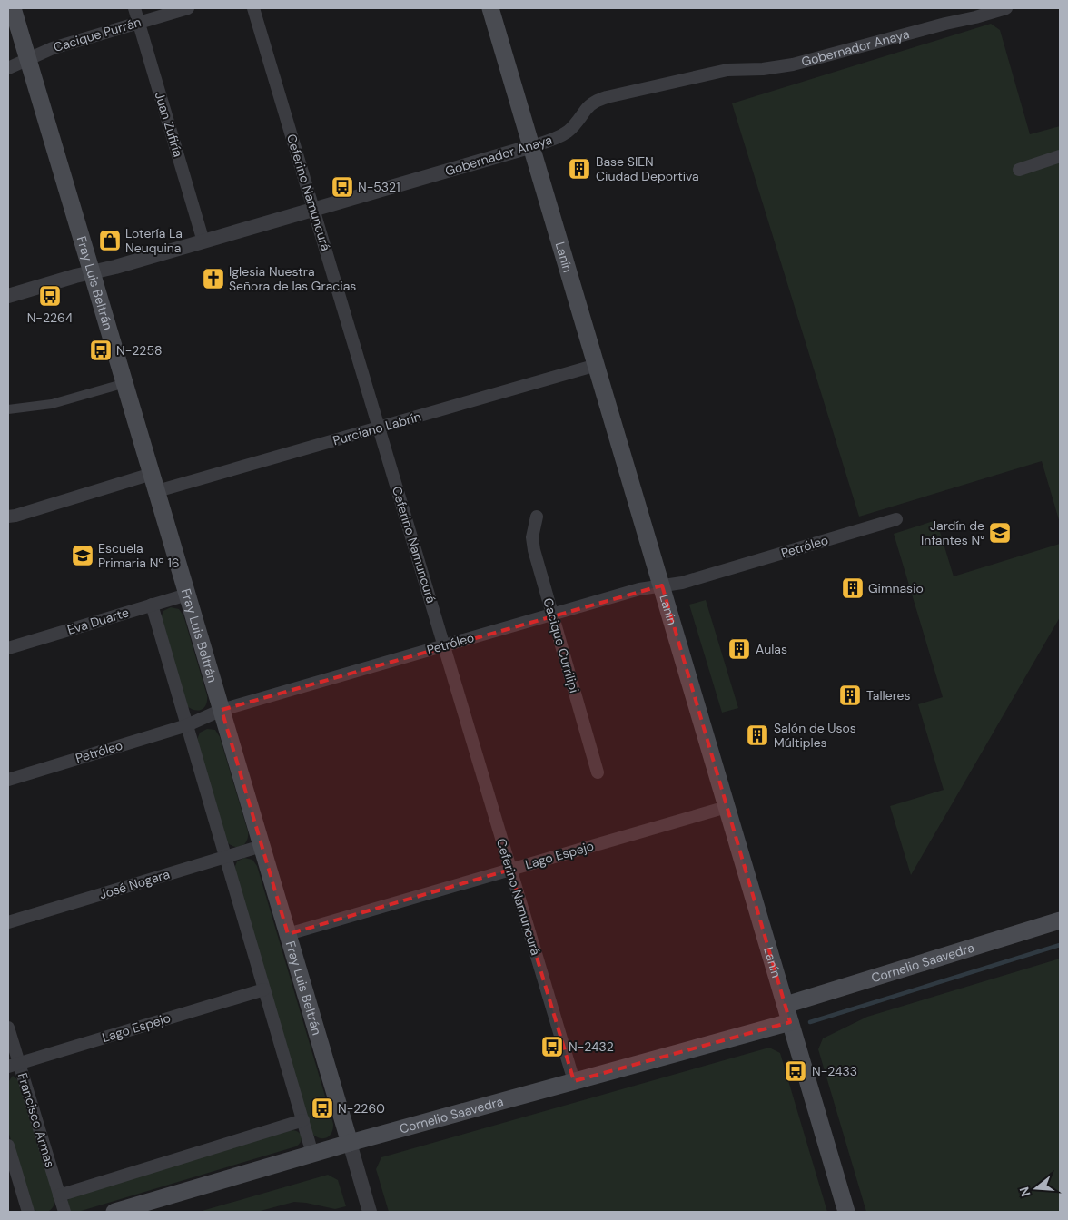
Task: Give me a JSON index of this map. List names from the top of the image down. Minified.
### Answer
{"streets":{"main road":["Lanín","Fray Luis Beltrán","Cornelio Saavedra"],"street":["Cacique Purrán","Gobernador Anaya","Juan Zufiría","Ceferino Namuncurá","Purciano Labrín","Petróleo","Eva Duarte","Cacique Currilipi","Lago Espejo","José Nogara","Francisco Armas"]},"crossings":[["Cacique Purrán","Juan Zufiría"],["Cacique Purrán","Fray Luis Beltrán"],["Gobernador Anaya","Juan Zufiría"],["Gobernador Anaya","Ceferino Namuncurá"],["Gobernador Anaya","Lanín"],["Gobernador Anaya","Fray Luis Beltrán"],["Ceferino Namuncurá","Purciano Labrín"],["Ceferino Namuncurá","Petróleo"],["Ceferino Namuncurá","Lago Espejo"],["Ceferino Namuncurá","Cornelio Saavedra"],["Lanín","Purciano Labrín"],["Lanín","Petróleo"],["Lanín","Lago Espejo"],["Lanín","Cornelio Saavedra"],["Fray Luis Beltrán","Purciano Labrín"],["Fray Luis Beltrán","Petróleo"],["Fray Luis Beltrán","Eva Duarte"],["Fray Luis Beltrán","Lago Espejo"],["Fray Luis Beltrán","José Nogara"],["Fray Luis Beltrán","Cornelio Saavedra"],["Petróleo","Cacique Currilipi"],["Lago Espejo","Francisco Armas"]],"places":{"building":["Base SIEN Ciudad Deportiva","Gimnasio","Aulas","Talleres","Salón de Usos Múltiples"],"bus stop":["N-5321","N-2264","N-2258","N-2432","N-2433","N-2260"],"shop":["Lotería La Neuquina"],"church":["Iglesia Nuestra Señora de las Gracias"],"school or university":["Jardín de Infantes N°","Escuela Primaria Nº 16"]},"north":"left"}
